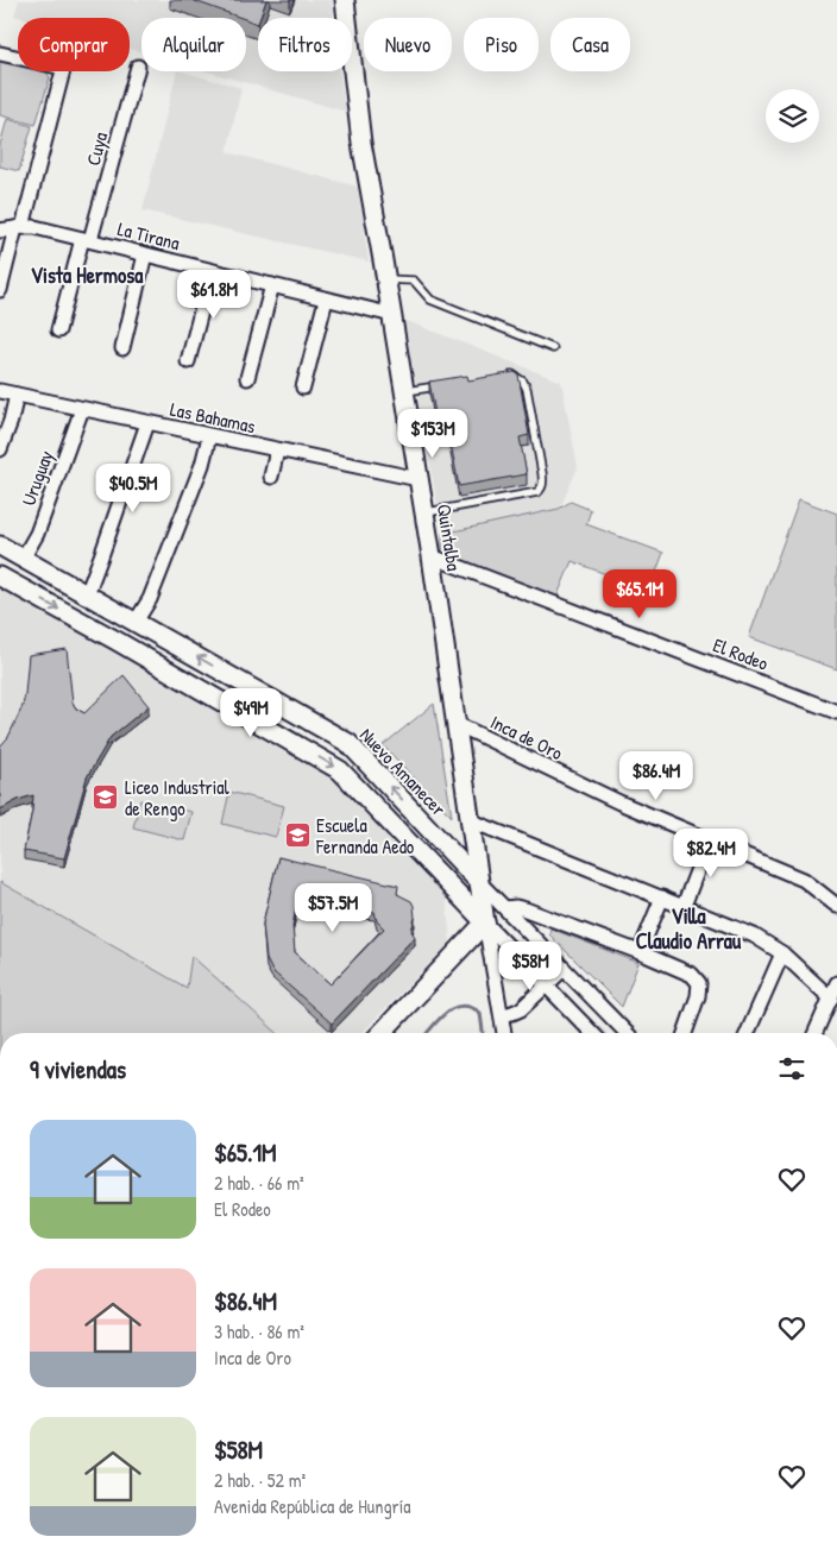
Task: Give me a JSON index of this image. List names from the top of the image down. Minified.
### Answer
{"streets":{"street":["Cuya","La Tirana","Las Bahamas","Uruguay","Quintalba","El Rodeo","Inca de Oro","Nuevo Amanecer"]},"crossings":[["Cuya","La Tirana"],["La Tirana","Quintalba"],["Las Bahamas","Uruguay"],["Las Bahamas","Quintalba"],["Uruguay","Nuevo Amanecer"],["Quintalba","El Rodeo"],["Quintalba","Inca de Oro"],["Quintalba","Nuevo Amanecer"]],"districts":["Vista Hermosa","Villa Claudio Arrau"],"places":{"school or university":["Liceo Industrial de Rengo","Escuela Fernanda Aedo"]},"page":{"chip":["Comprar","Alquilar","Filtros","Nuevo","Piso","Casa"],"price":["$61.8M","$153M","$40.5M","$65.1M","$49M","$86.4M","$82.4M","$57.5M","$58M"],"heading":"9 viviendas","list":[{"name":"$65.1M","note":"2 hab. · 66 m² · El Rodeo"},{"name":"$86.4M","note":"3 hab. · 86 m² · Inca de Oro"},{"name":"$58M","note":"2 hab. · 52 m² · Avenida República de Hungría"}]}}
